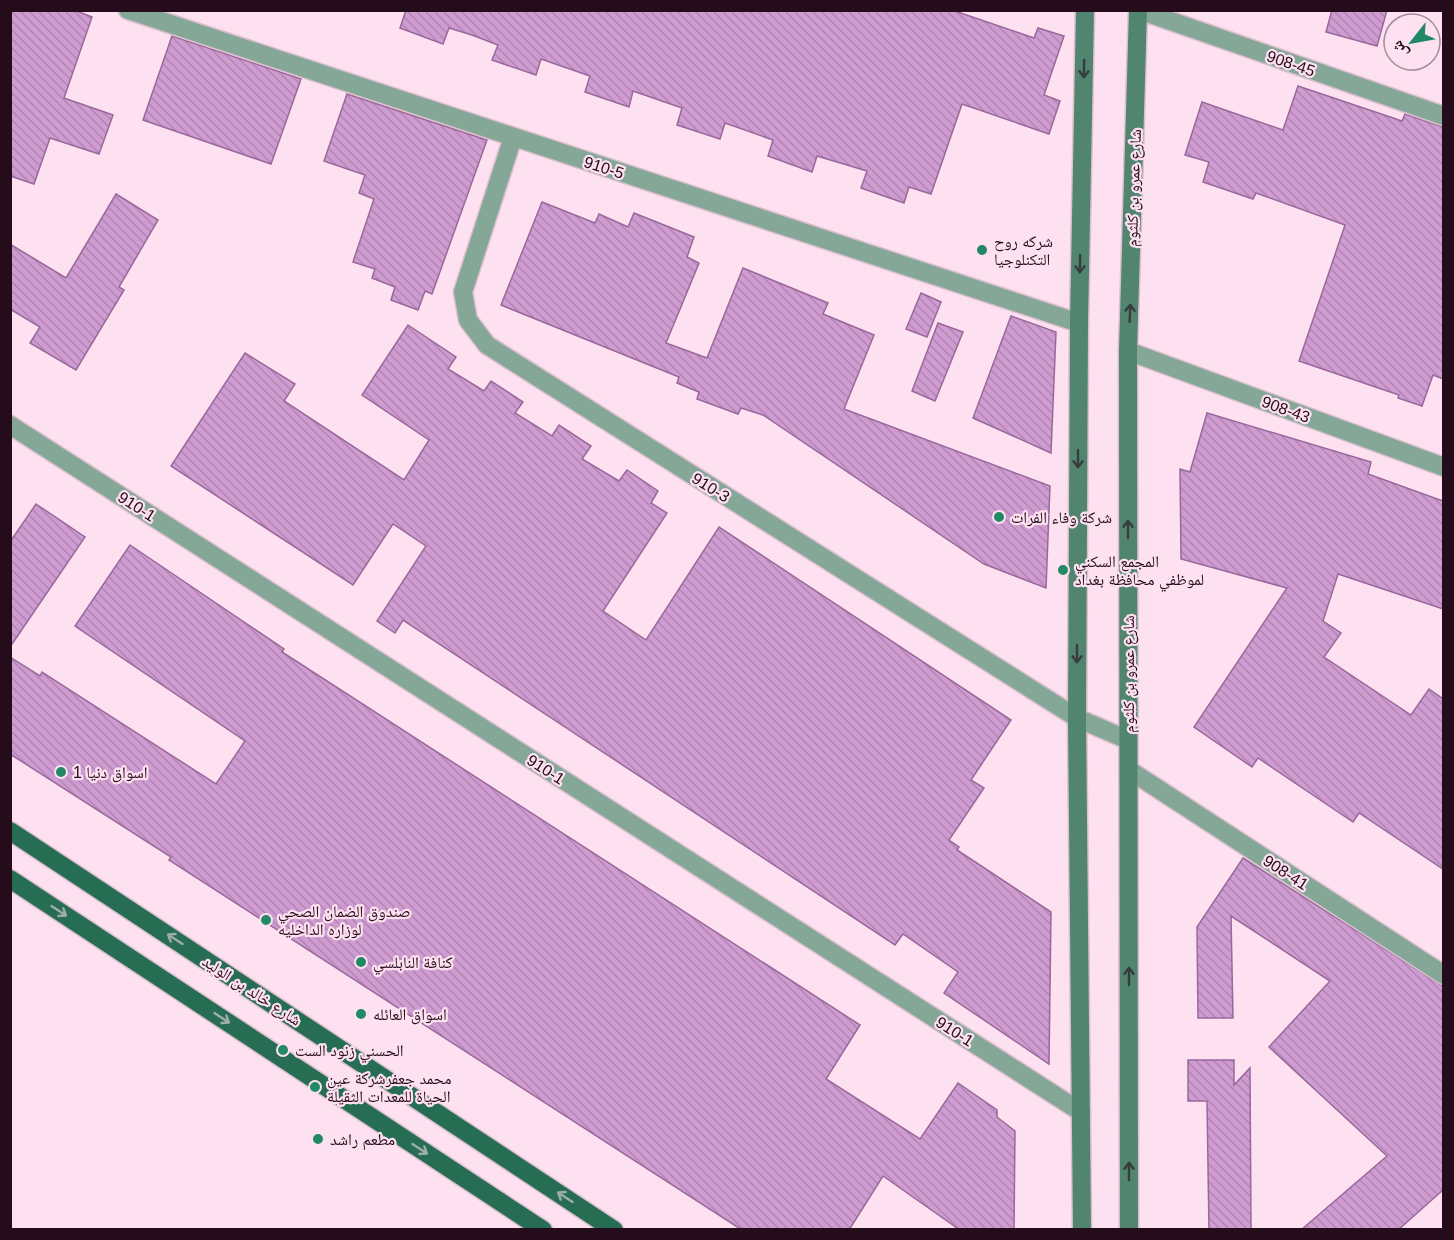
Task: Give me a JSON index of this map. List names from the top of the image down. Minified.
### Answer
{"streets":{"main road":["شارع خالد بن الوليد"],"street":["908-45","910-5","شارع عمرو بن كلثوم","908-43","910-3","910-1","908-41"]},"crossings":[["908-45","شارع عمرو بن كلثوم"],["910-5","910-3"],["شارع عمرو بن كلثوم","908-43"],["شارع عمرو بن كلثوم","910-3"],["شارع عمرو بن كلثوم","908-41"]],"places":["شركه روح التكنلوجيا","شركة وفاء الفرات","المجمع السكني لموظفي محافظة بغداد","اسواق دنيا 1","صندوق الضمان الصحي لوزاره الداخليه","كنافة النابلسي","اسواق العائله","الحسني زنود الست","محمد جعفرشركة عين الحياة للمعدات الثقيلة","مطعم راشد"],"north":"bottom left"}
